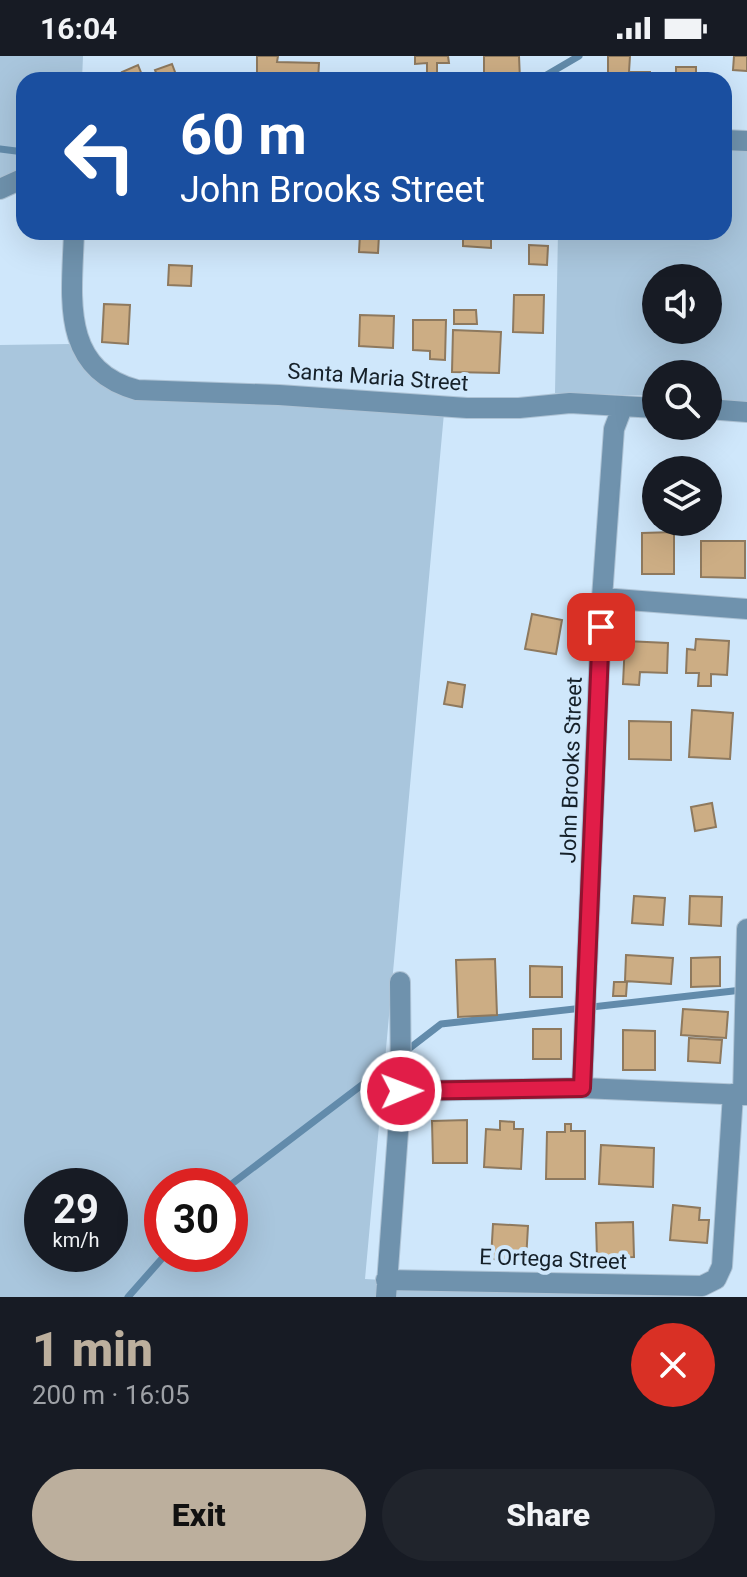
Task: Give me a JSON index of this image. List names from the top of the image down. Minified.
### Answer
{"streets":{"street":["Santa Maria Street","John Brooks Street","E Ortega Street"]},"crossings":[["Santa Maria Street","John Brooks Street"]],"page":{"status":"16:04","turn":["60 m","John Brooks Street"],"speed":"29 km/h","limit":"30","heading":["1 min","200 m · 16:05"],"buttons":["Exit","Share"]}}
